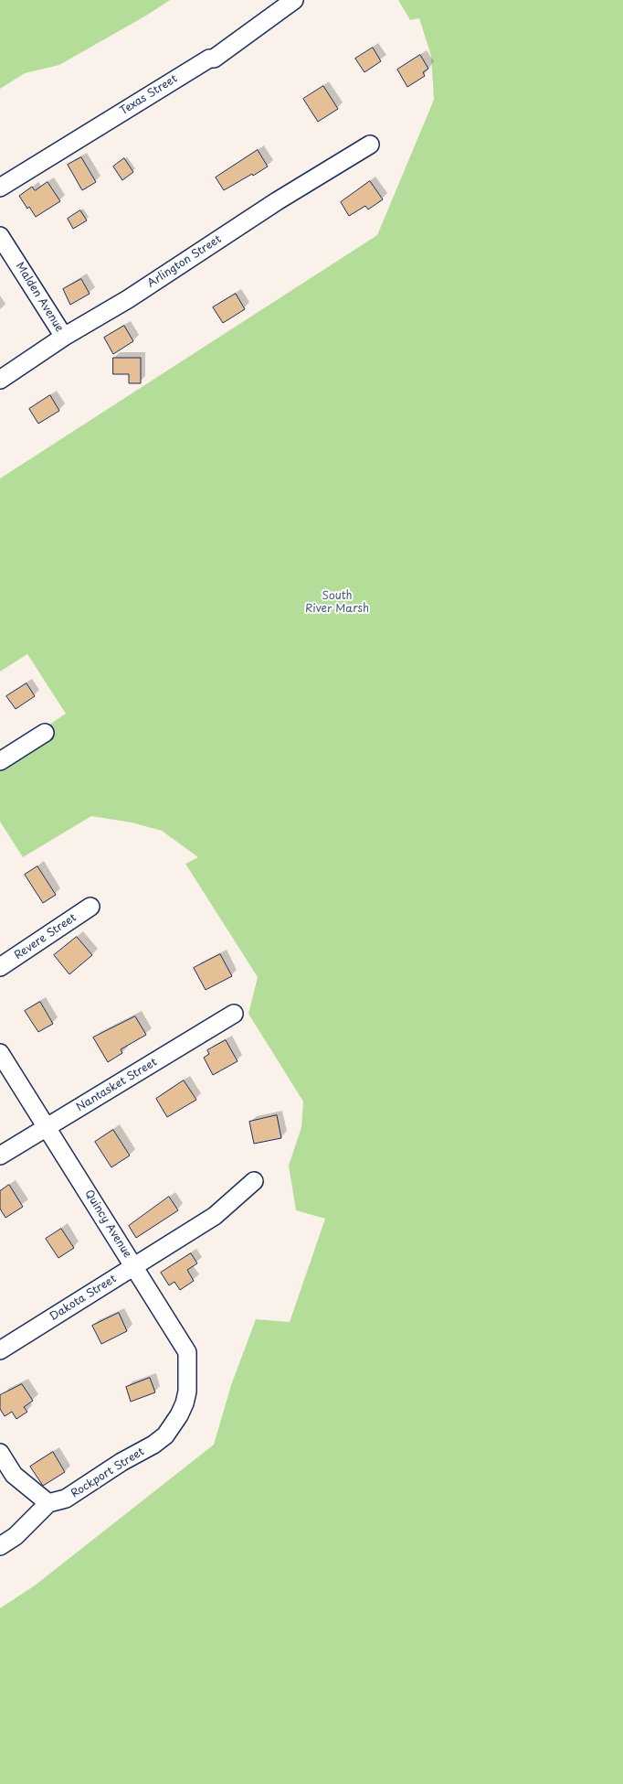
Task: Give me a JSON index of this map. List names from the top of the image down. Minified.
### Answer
{"streets":{"street":["Texas Street","Arlington Street","Malden Avenue","Revere Street","Nantasket Street","Quincy Avenue","Dakota Street","Rockport Street"]},"crossings":[["Arlington Street","Malden Avenue"],["Nantasket Street","Quincy Avenue"],["Quincy Avenue","Dakota Street"],["Quincy Avenue","Rockport Street"]],"parks":["South River Marsh"]}
